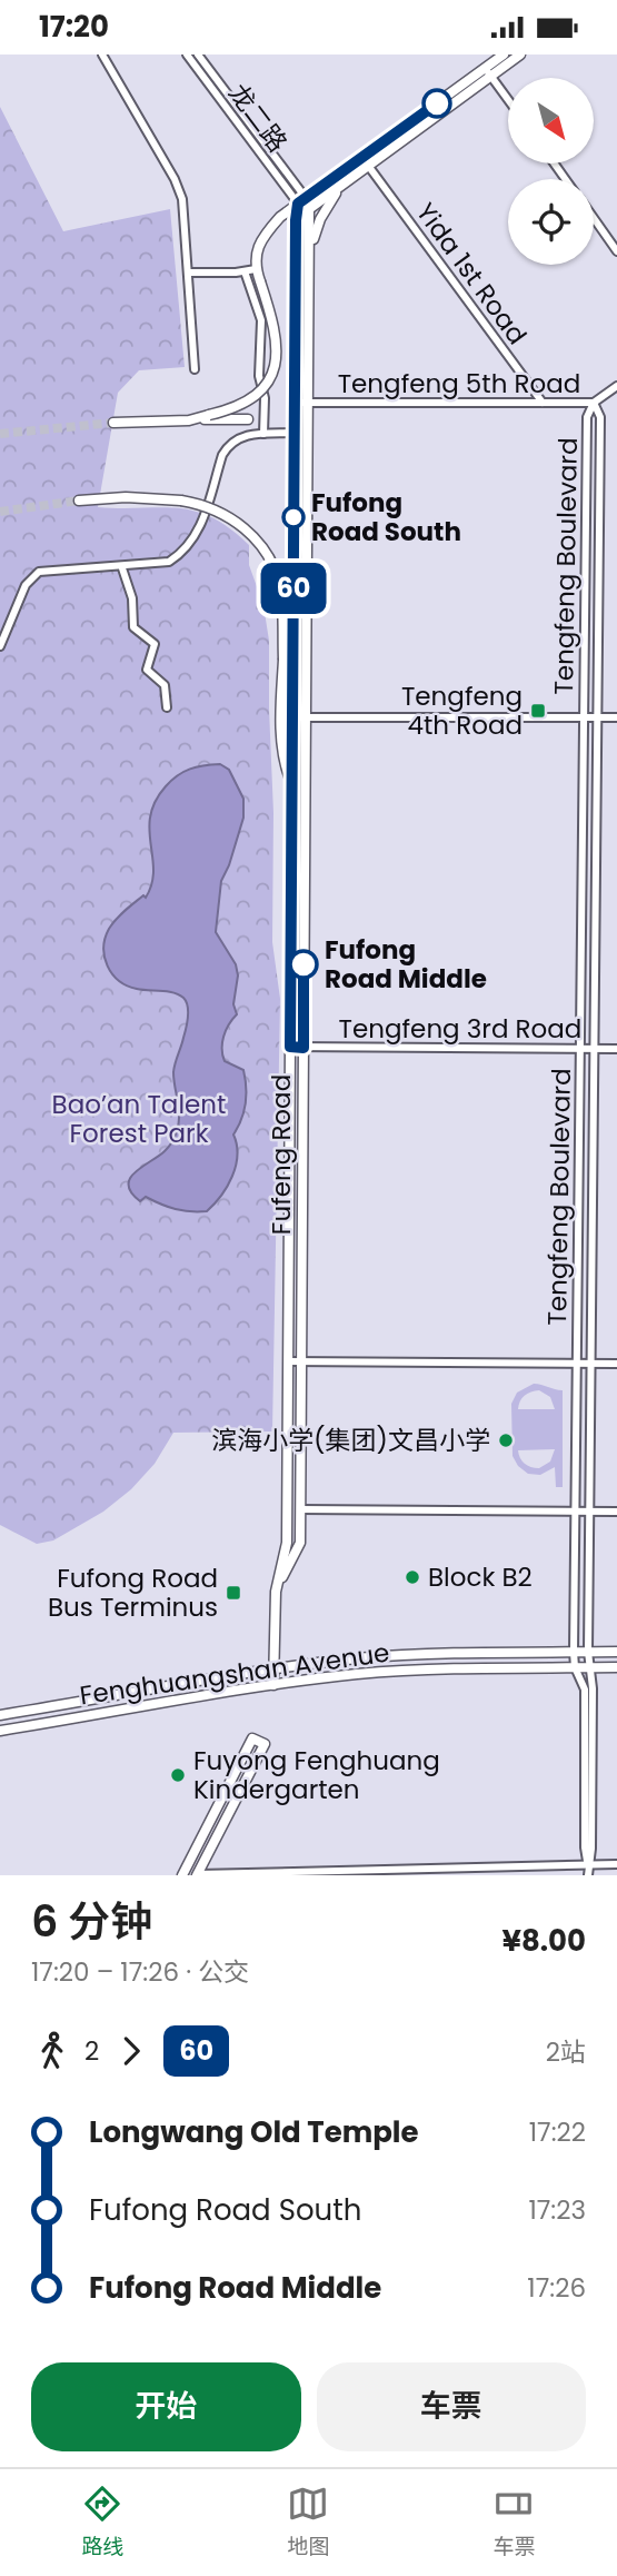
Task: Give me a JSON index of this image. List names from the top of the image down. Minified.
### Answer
{"streets":{"main road":["Fufeng Road","Fenghuangshan Avenue"],"street":["龙二路","Yida 1st Road","Tengfeng 5th Road","Tengfeng Boulevard","Tengfeng 3rd Road"]},"crossings":[["龙二路","Fufeng Road"],["Yida 1st Road","Tengfeng 5th Road"],["Tengfeng 5th Road","Tengfeng Boulevard"],["Tengfeng 5th Road","Fufeng Road"],["Tengfeng Boulevard","Tengfeng 3rd Road"],["Tengfeng Boulevard","Fenghuangshan Avenue"],["Tengfeng 3rd Road","Fufeng Road"],["Fufeng Road","Fenghuangshan Avenue"]],"parks":["Bao’an Talent Forest Park"],"places":{"other":["Fufong Road South","Fufong Road Middle","滨海小学(集团)文昌小学","Block B2","Fuyong Fenghuang Kindergarten"],"transit":["Tengfeng 4th Road","Fufong Road Bus Terminus"]},"lines":["bus line 60"],"north":"bottom right","page":{"status":"17:20","on_map":"60","heading":["6 分钟","17:20 – 17:26 · 公交","¥8.00"],"legs":["2","60","2站"],"list":[{"name":"Longwang Old Temple","value":"17:22"},{"name":"Fufong Road South","value":"17:23"},{"name":"Fufong Road Middle","value":"17:26"}],"buttons":["开始","车票"],"tabs":["路线","地图","车票"]}}
